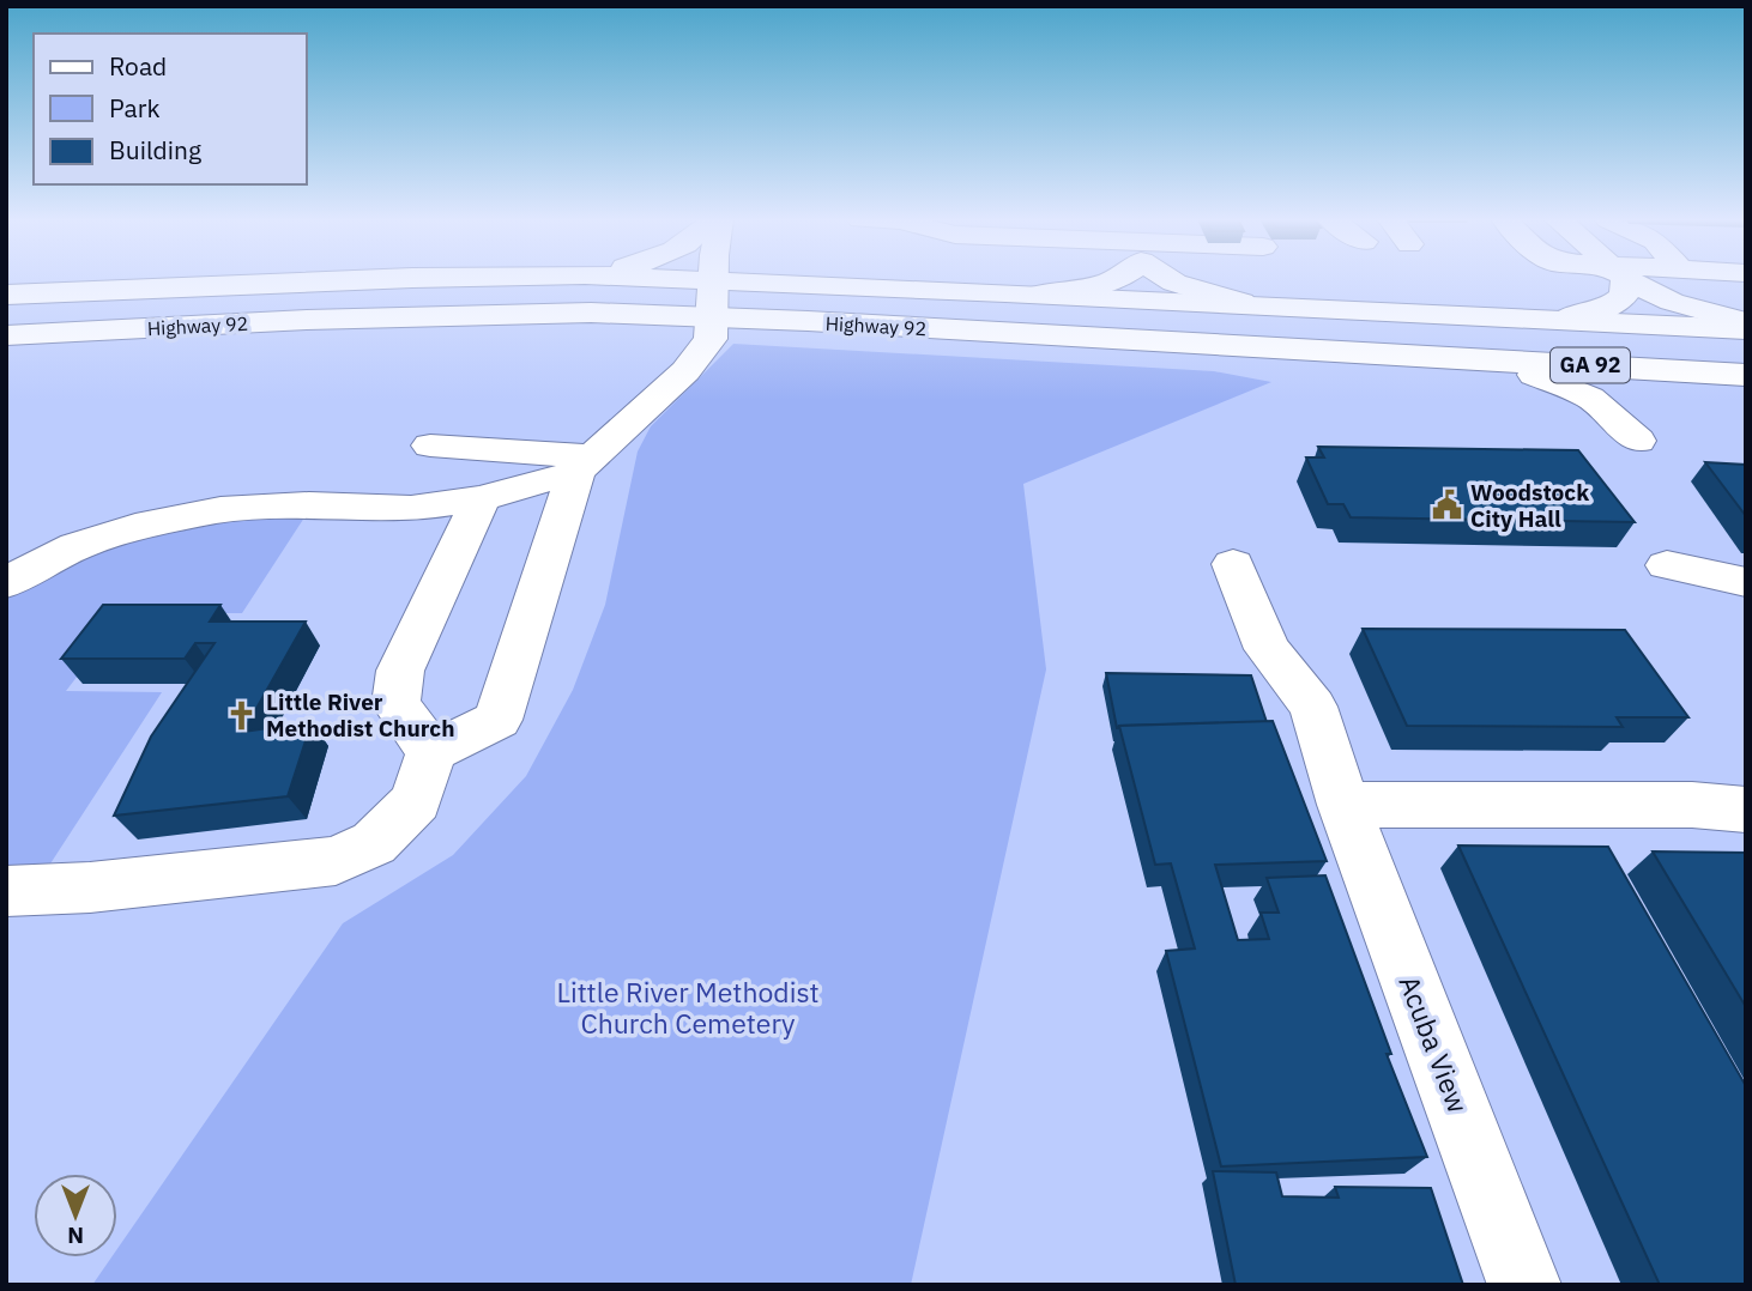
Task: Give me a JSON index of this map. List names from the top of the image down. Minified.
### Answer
{"streets":{"main road":["Highway 92","GA 92","Acuba View"]},"parks":["Little River Methodist Church Cemetery"],"places":{"public building":["Woodstock City Hall"],"church":["Little River Methodist Church"]},"legend":["Road","Park","Building"],"north":"bottom"}
